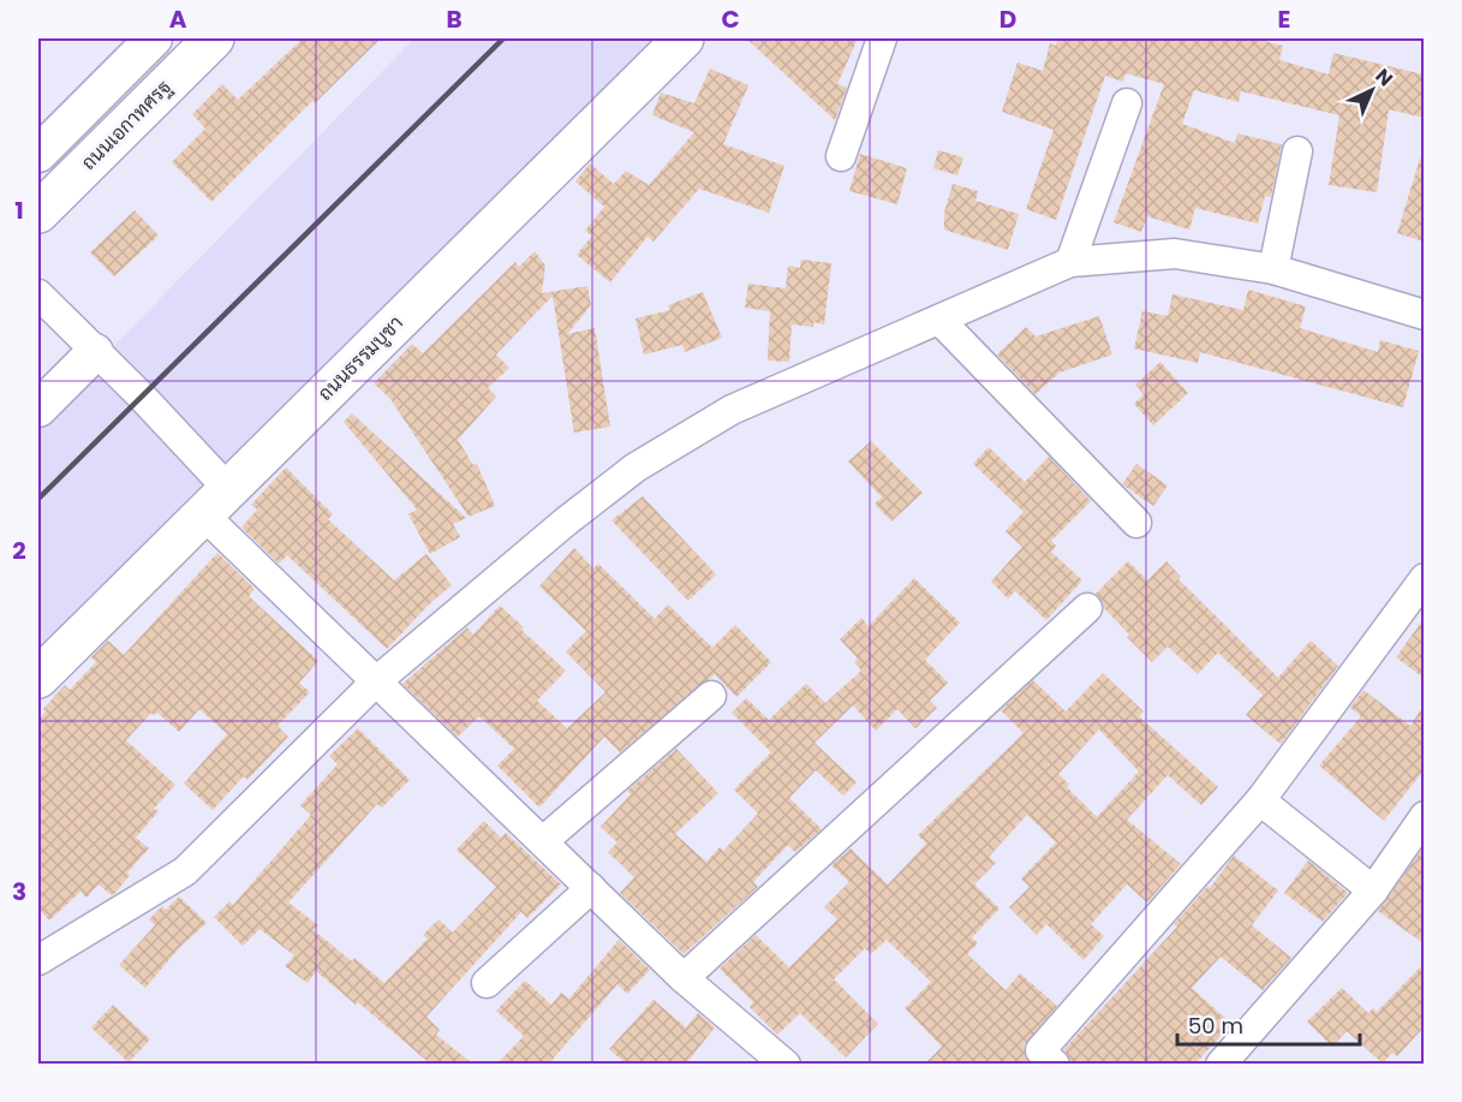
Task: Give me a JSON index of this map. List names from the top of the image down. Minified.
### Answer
{"streets":{"main road":["ถนนเอกาทศรฐ","ถนนธรรมบูชา"]},"scale_bar":"50 m","north":"top right","grid":{"columns":["A","B","C","D","E"],"rows":["1","2","3"]}}
